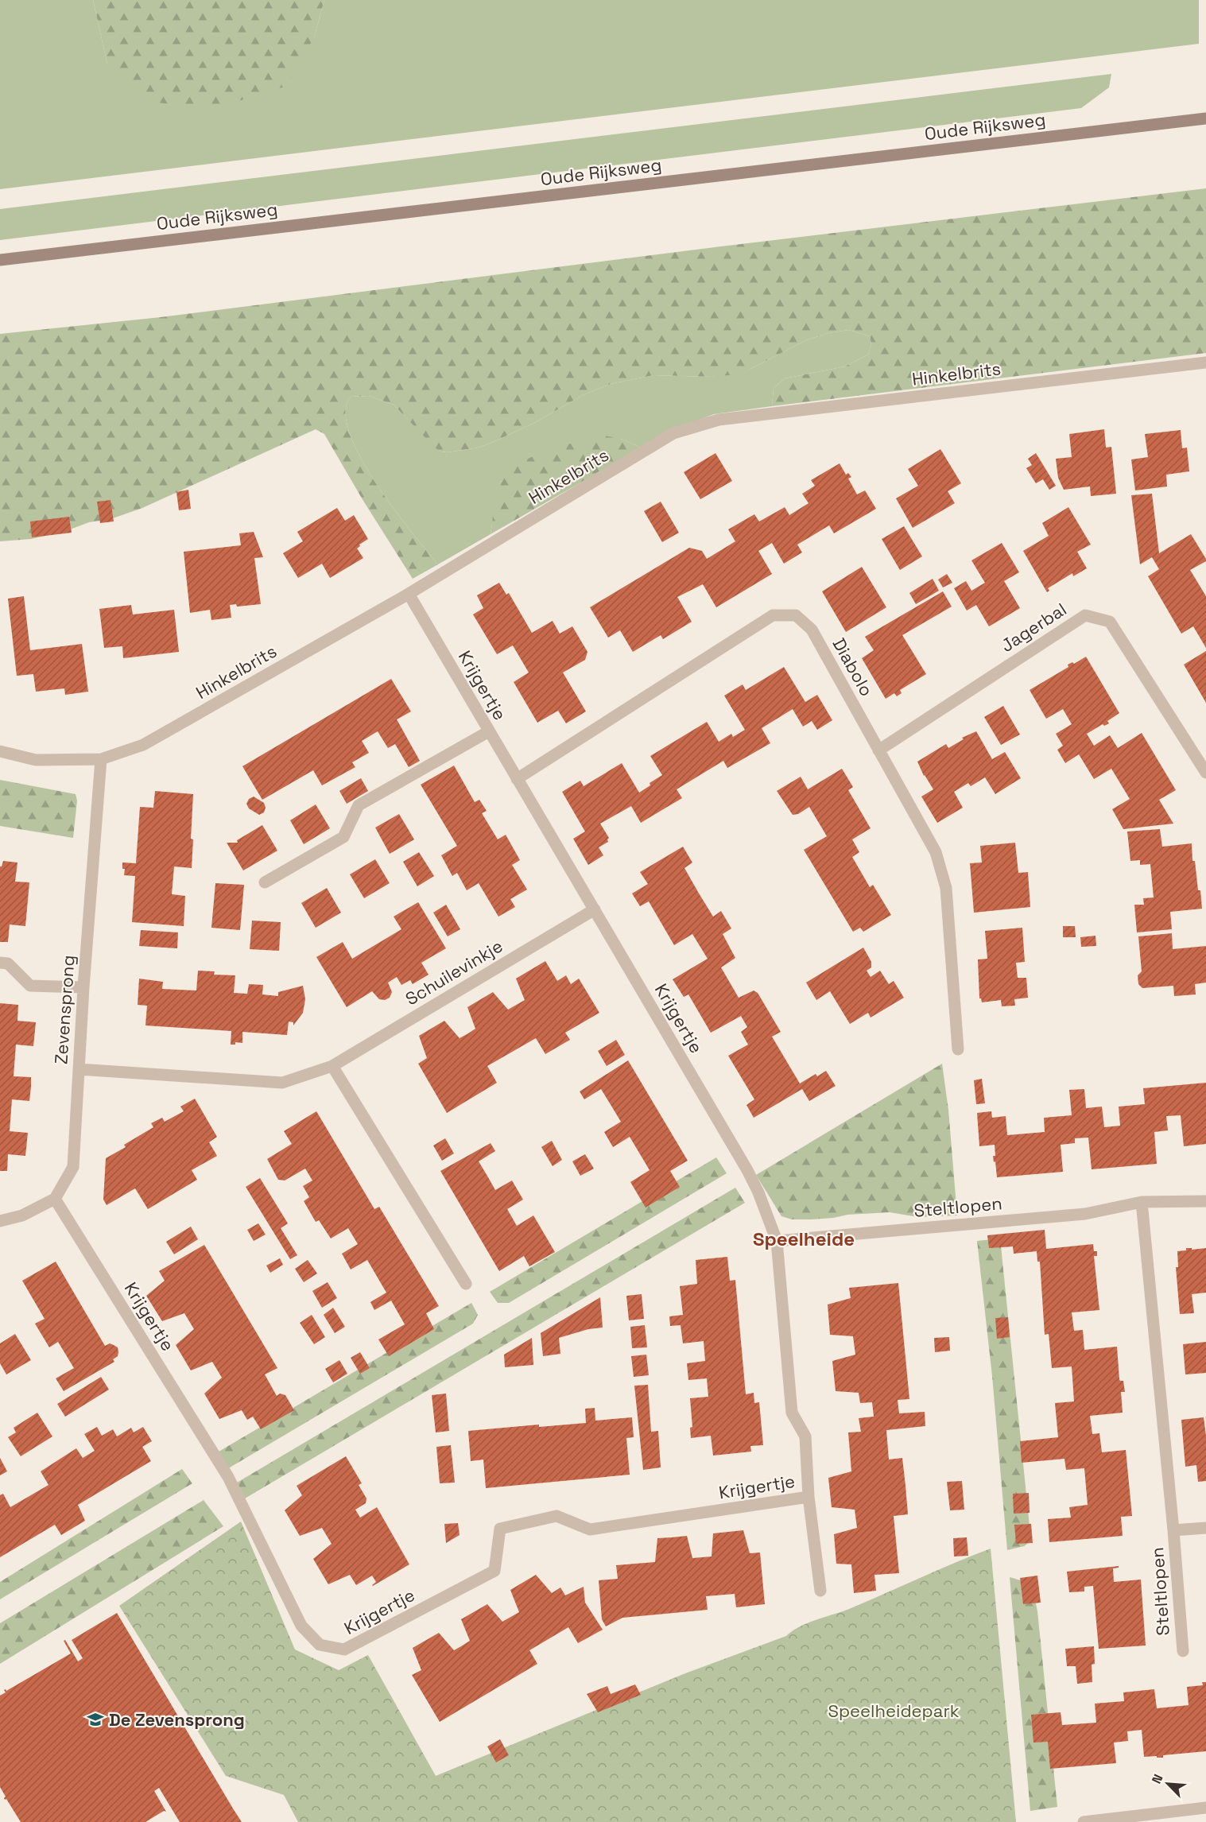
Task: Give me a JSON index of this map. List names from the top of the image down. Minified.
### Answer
{"streets":{"main road":["Oude Rijksweg"],"street":["Hinkelbrits","Jagerbal","Diabolo","Krijgertje","Schuilevinkje","Zevensprong","Steltlopen"]},"crossings":[["Hinkelbrits","Krijgertje"],["Hinkelbrits","Zevensprong"],["Jagerbal","Diabolo"],["Diabolo","Krijgertje"],["Krijgertje","Schuilevinkje"],["Krijgertje","Zevensprong"],["Krijgertje","Steltlopen"],["Schuilevinkje","Zevensprong"]],"districts":["Speelheide"],"parks":["Speelheidepark"],"places":{"school or university":["De Zevensprong"]},"north":"top left"}
